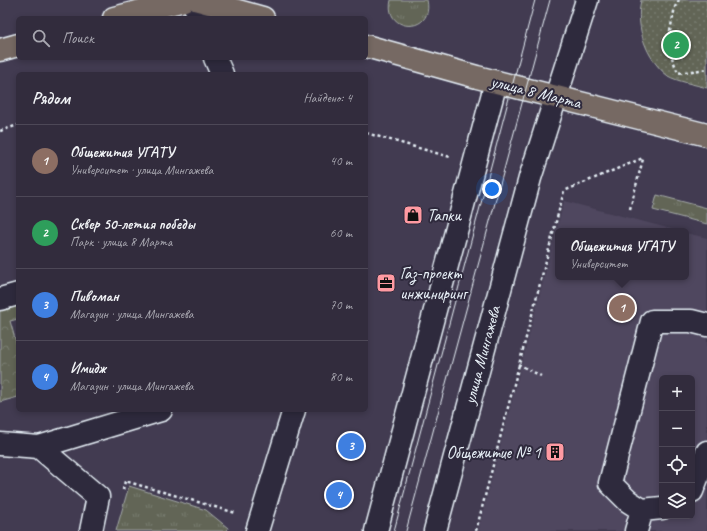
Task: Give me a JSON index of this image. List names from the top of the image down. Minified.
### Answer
{"streets":{"main road":["улица 8 Марта"],"street":["улица Мингажева"]},"crossings":[["улица 8 Марта","улица Мингажева"]],"places":{"shop":["Тапки"],"office":["Газ-проект инжиниринг"],"building":["Общежитие № 1"]},"page":{"search":"Поиск","pins":["2","1","3","4"],"heading":["Рядом","Найдено: 4"],"list":[{"mark":"1","name":"Общежития УГАТУ","note":"Университет · улица Мингажева","value":"40 m"},{"mark":"2","name":"Сквер 50-летия победы","note":"Парк · улица 8 Марта","value":"60 m"},{"mark":"3","name":"Пивоман","note":"Магазин · улица Мингажева","value":"70 m"},{"mark":"4","name":"Имидж","note":"Магазин · улица Мингажева","value":"80 m"}],"popup":["Общежития УГАТУ","Университет"],"map_buttons":["+","−"]}}
